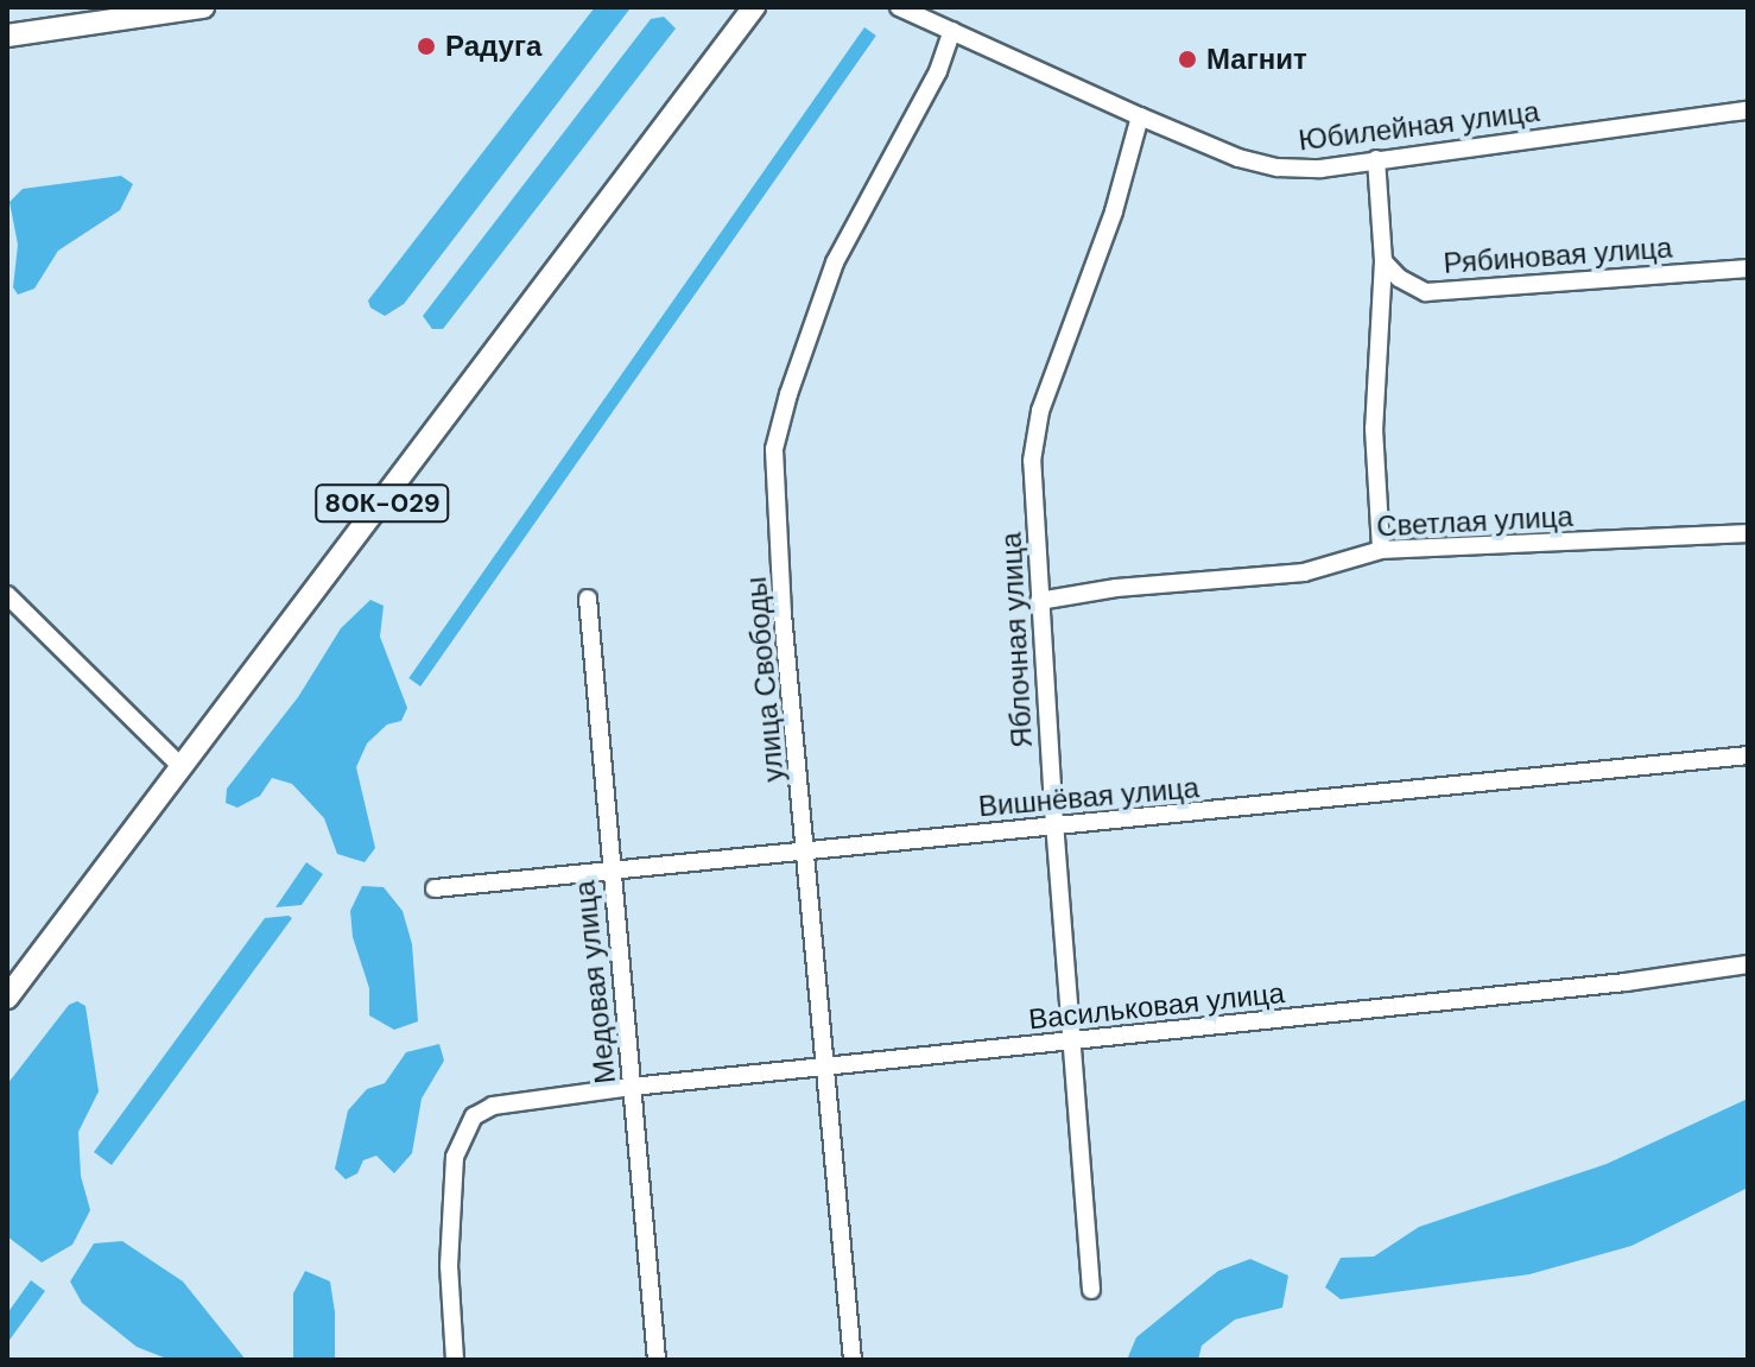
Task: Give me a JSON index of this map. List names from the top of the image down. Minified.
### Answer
{"streets":{"main road":["80К-029"],"street":["Юбилейная улица","Рябиновая улица","Светлая улица","Яблочная улица","улица Свободы","Вишнёвая улица","Медовая улица","Васильковая улица"]},"crossings":[["Юбилейная улица","Яблочная улица"],["Юбилейная улица","улица Свободы"],["Светлая улица","Яблочная улица"],["Яблочная улица","Вишнёвая улица"],["Яблочная улица","Васильковая улица"],["улица Свободы","Вишнёвая улица"],["улица Свободы","Васильковая улица"],["Вишнёвая улица","Медовая улица"],["Медовая улица","Васильковая улица"]],"places":["Радуга","Магнит"]}
